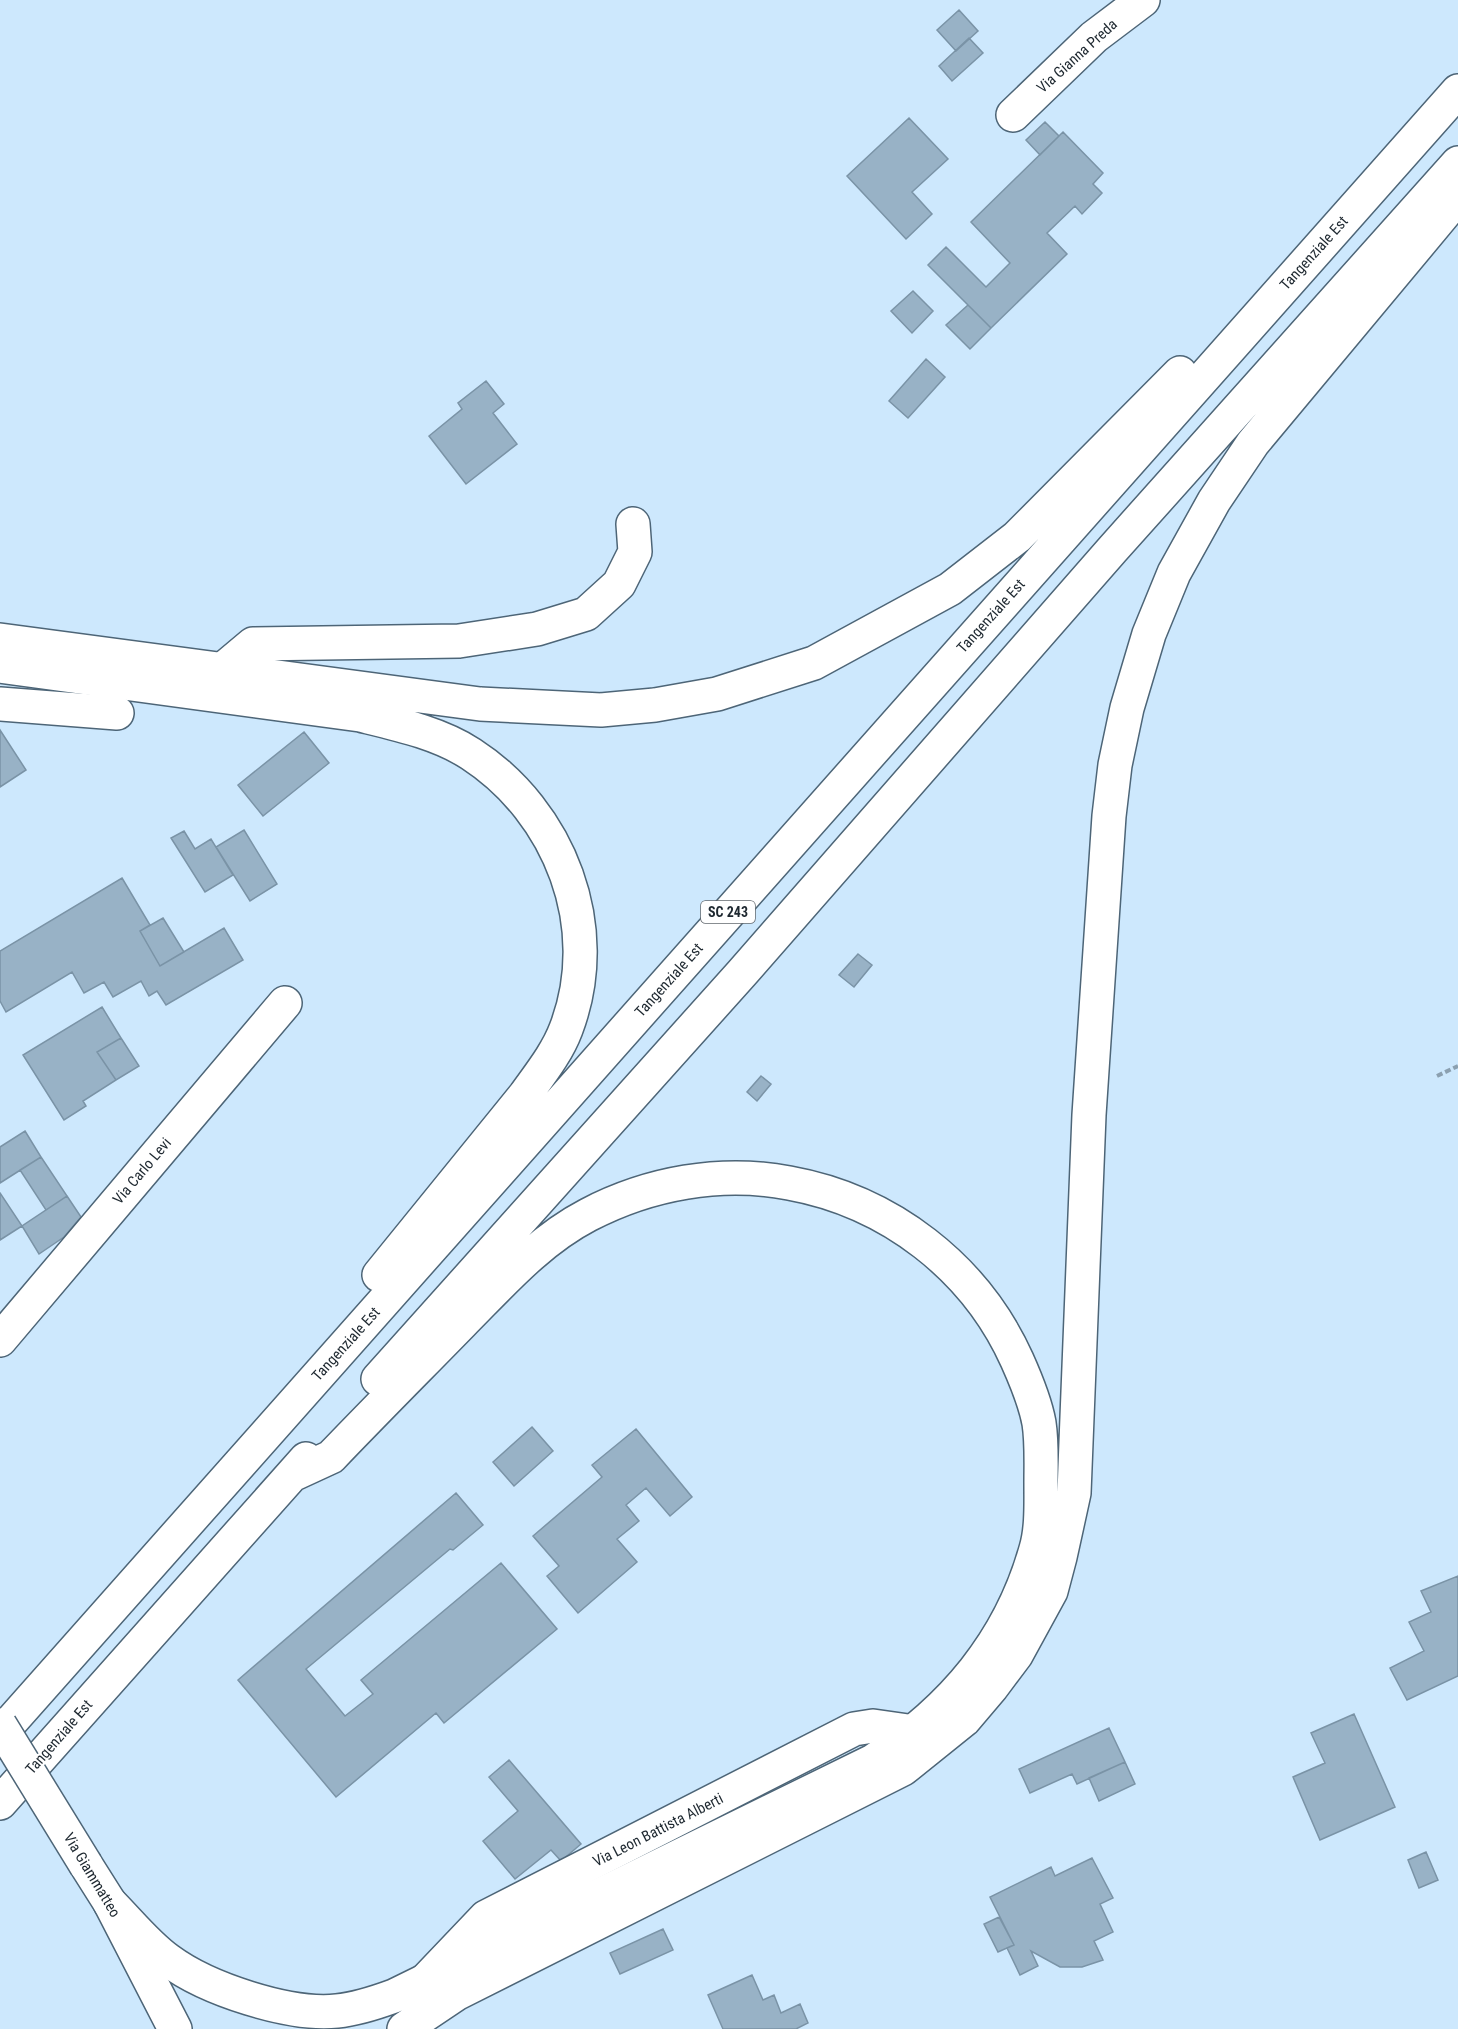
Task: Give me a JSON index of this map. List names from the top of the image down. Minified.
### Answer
{"streets":{"main road":["Via Gianna Preda","Tangenziale Est","SC 243","Via Carlo Levi","Via Giammatteo"]}}
